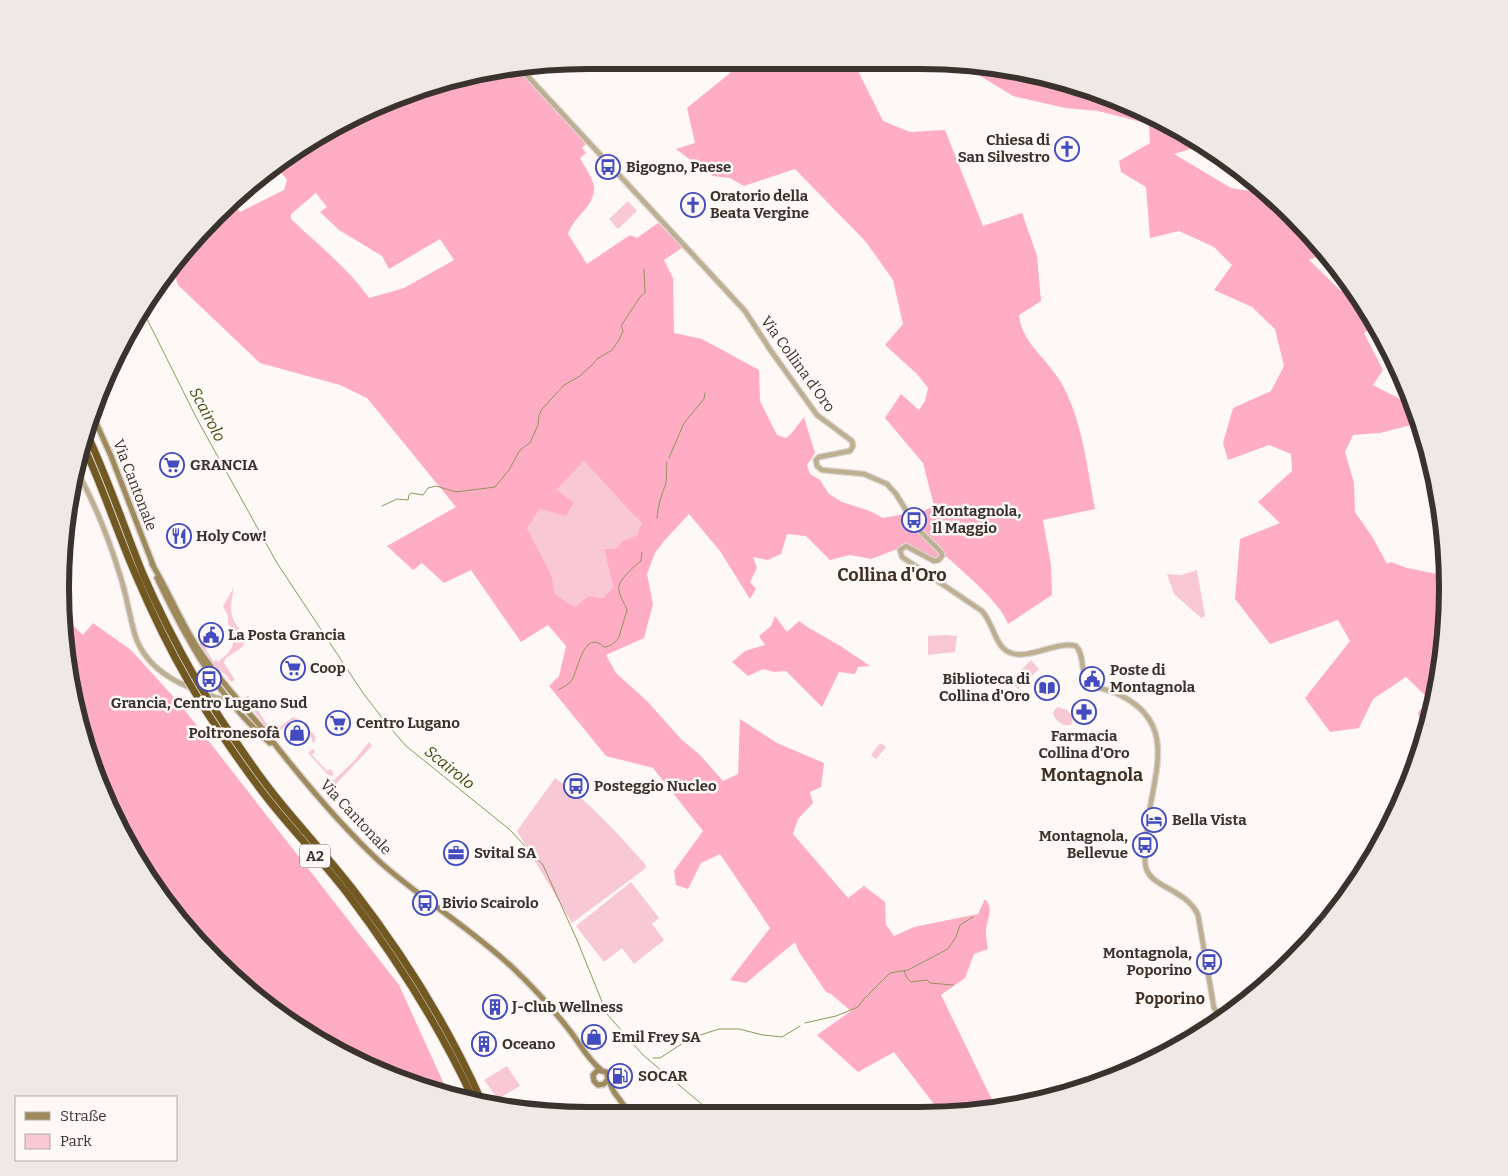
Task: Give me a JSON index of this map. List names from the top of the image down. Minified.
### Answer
{"streets":{"highway":["A2"],"main road":["Via Cantonale"],"street":["Via Collina d'Oro"]},"districts":["Collina d'Oro","Montagnola","Poporino"],"water":["Scairolo"],"places":{"church":["Chiesa di San Silvestro","Oratorio della Beata Vergine"],"bus stop":["Bigogno, Paese","Montagnola, Il Maggio","Grancia, Centro Lugano Sud","Posteggio Nucleo","Montagnola, Bellevue","Bivio Scairolo","Montagnola, Poporino"],"supermarket":["GRANCIA","Coop","Centro Lugano"],"restaurant":["Holy Cow!"],"public building":["La Posta Grancia","Poste di Montagnola"],"library":["Biblioteca di Collina d'Oro"],"pharmacy":["Farmacia Collina d'Oro"],"shop":["Poltronesofà","Emil Frey SA"],"hotel":["Bella Vista"],"office":["Svital SA"],"building":["J-Club Wellness","Oceano"],"fuel station":["SOCAR"]},"legend":["Straße","Park"]}
